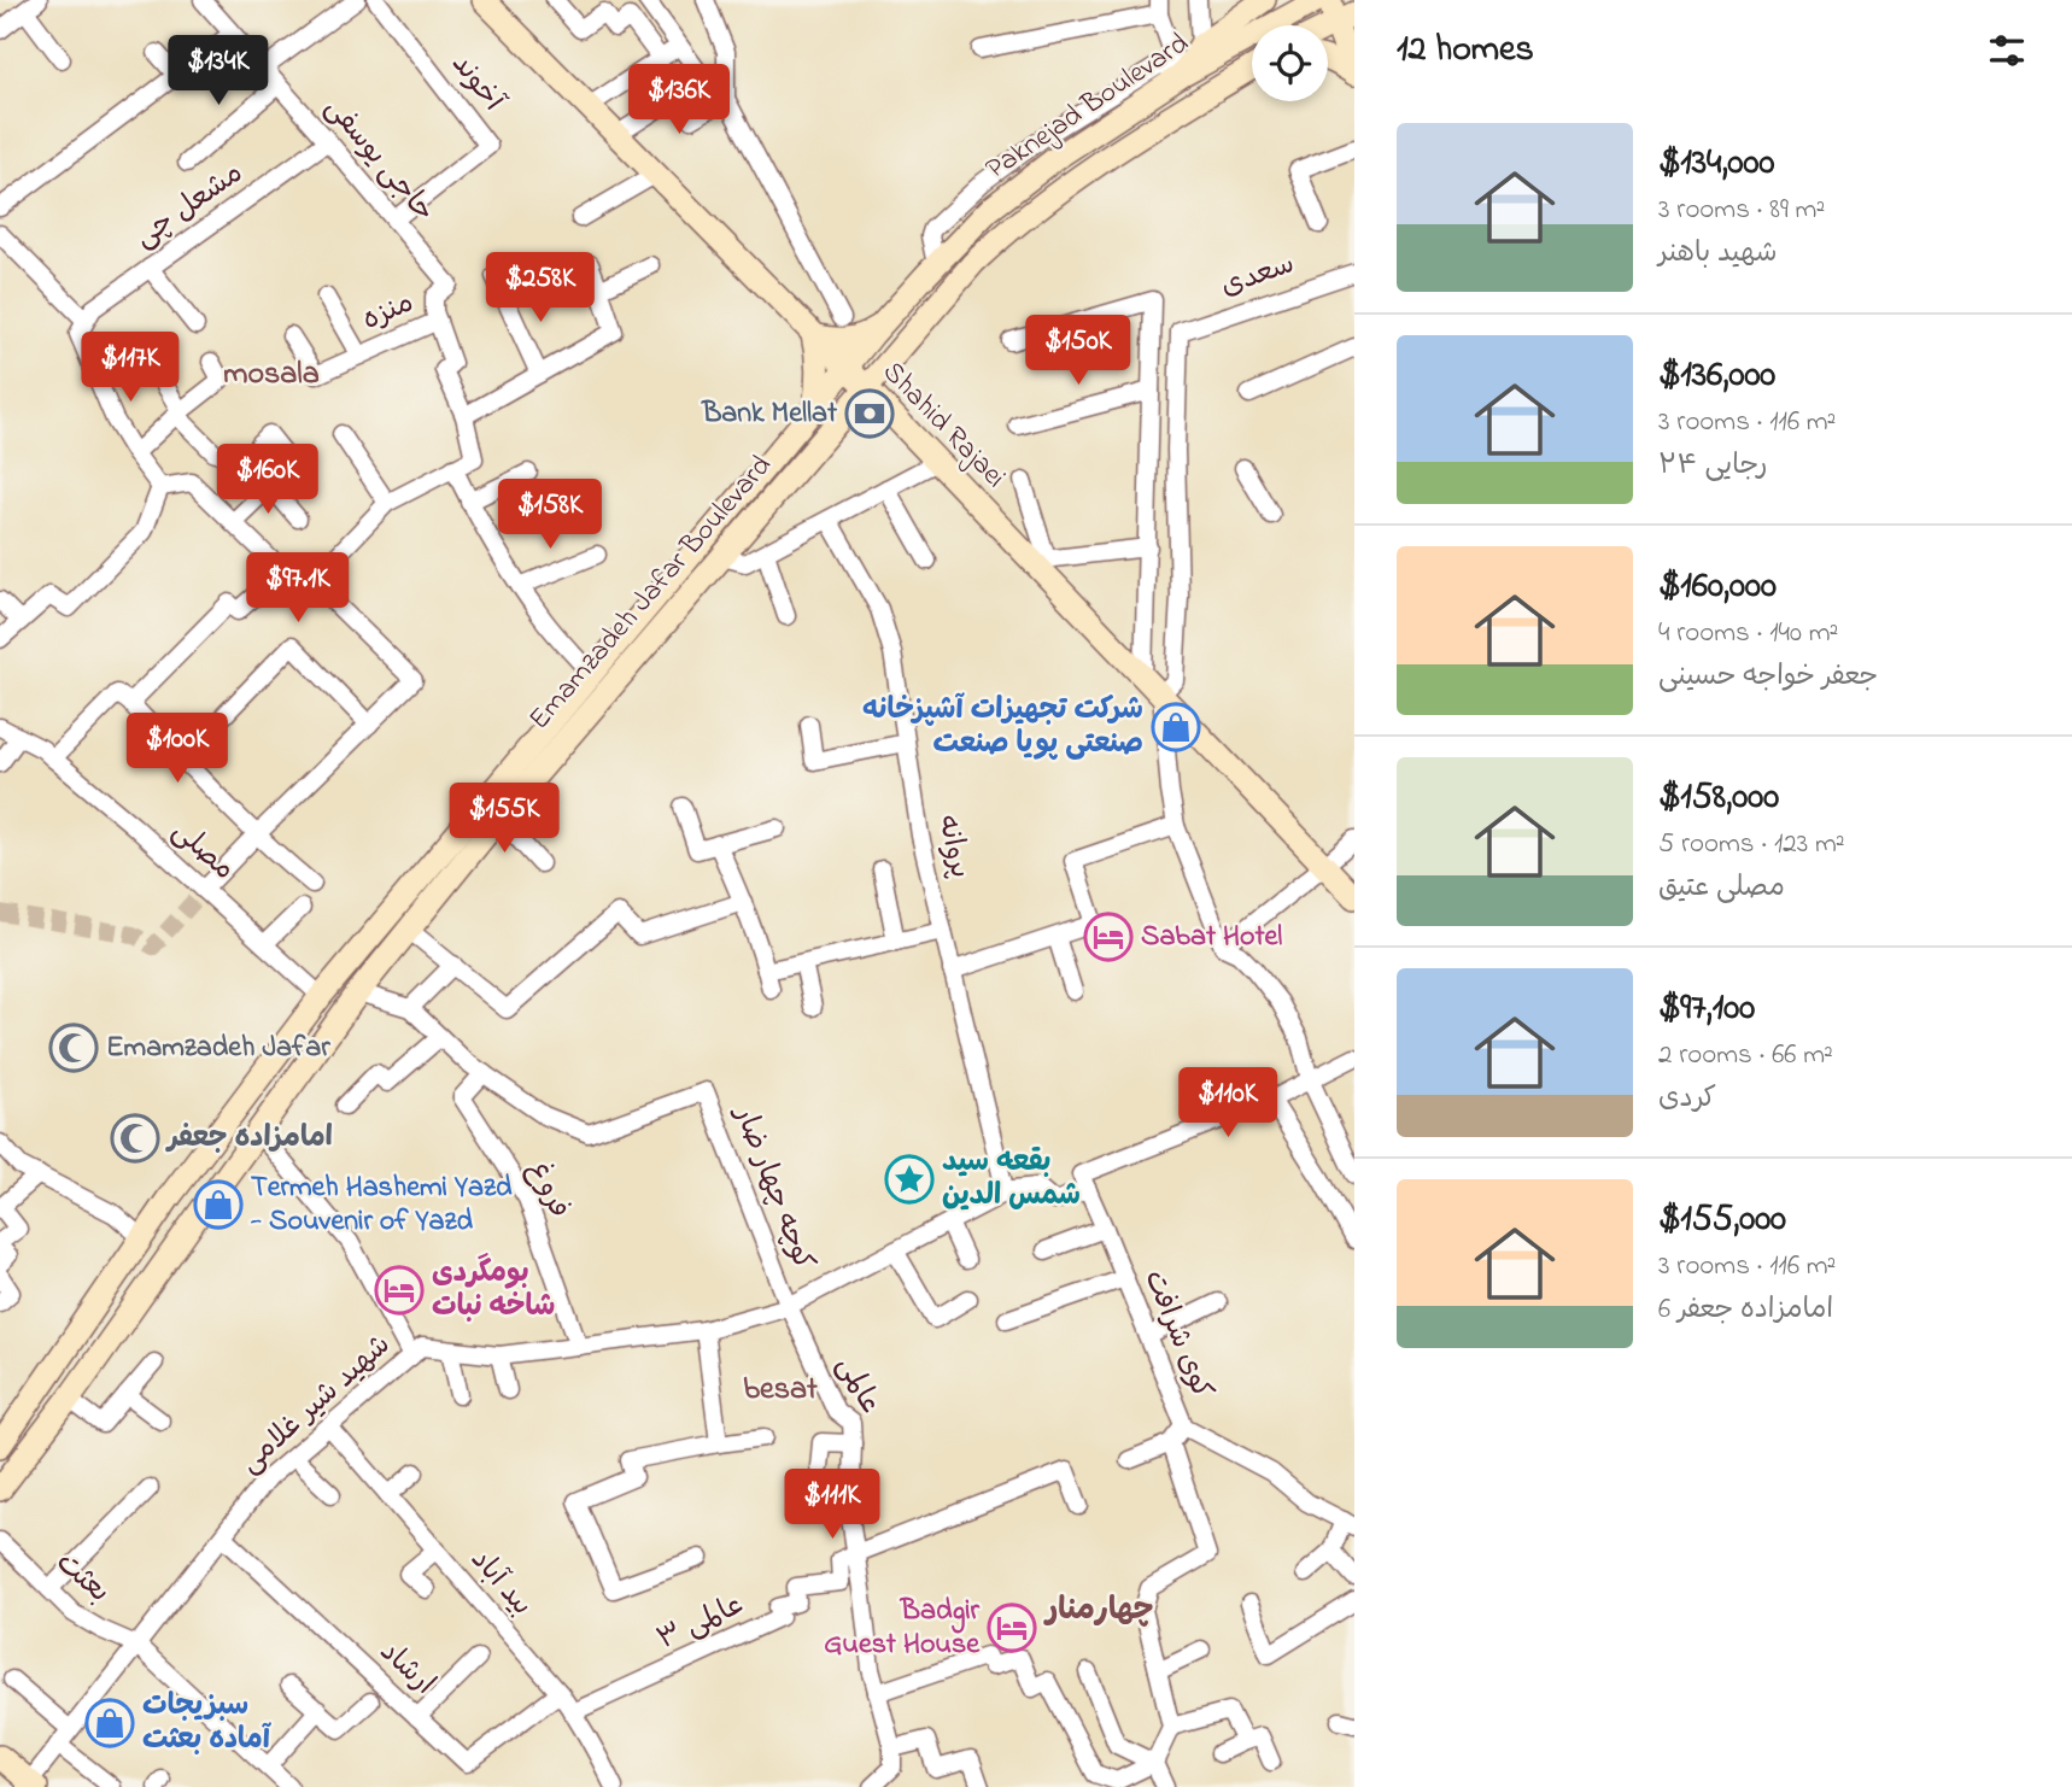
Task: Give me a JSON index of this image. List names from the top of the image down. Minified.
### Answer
{"streets":{"main road":["Paknejad Boulevard","Shahid Rajaei","Emamzadeh Jafar Boulevard"],"street":["آخوند","حاجی یوسفی","مشعل چی","سعدی","منزه","پروانه","مصلی","کوچه چهار ضار","فروغ","کوی شرافت","عالمی","شهید شیر غلامی","بعثت","بید آباد","عالمی ۳","ارشاد"]},"crossings":[["آخوند","حاجی یوسفی"],["Paknejad Boulevard","Shahid Rajaei"],["Paknejad Boulevard","Emamzadeh Jafar Boulevard"],["حاجی یوسفی","مشعل چی"],["حاجی یوسفی","منزه"],["سعدی","Shahid Rajaei"],["Shahid Rajaei","Emamzadeh Jafar Boulevard"],["Emamzadeh Jafar Boulevard","مصلی"],["پروانه","شهید شیر غلامی"],["کوچه چهار ضار","فروغ"],["کوچه چهار ضار","عالمی"],["کوچه چهار ضار","شهید شیر غلامی"],["فروغ","شهید شیر غلامی"],["کوی شرافت","شهید شیر غلامی"],["عالمی","شهید شیر غلامی"],["عالمی","عالمی ۳"],["شهید شیر غلامی","بعثت"],["شهید شیر غلامی","بید آباد"],["شهید شیر غلامی","ارشاد"],["بید آباد","عالمی ۳"],["بید آباد","ارشاد"]],"districts":["mosala","besat","چهارمنار"],"places":{"bank":["Bank Mellat"],"shop":["شرکت تجهیزات آشپزخانه صنعتی پویا صنعت","Termeh Hashemi Yazd - Souvenir of Yazd","سبزیجات آماده بعثت"],"hotel":["Sabat Hotel","بومگردی شاخه نبات","Badgir Guest House"],"mosque":["Emamzadeh Jafar","امامزاده جعفر"],"place":["بقعه سید شمس الدین"]},"page":{"heading":"12 homes","price":["$134K","$136K","$258K","$150K","$117K","$160K","$158K","$97.1K","$100K","$155K","$110K","$111K"],"list":[{"name":"$134,000","note":"3 rooms · 89 m² · شهید باهنر"},{"name":"$136,000","note":"3 rooms · 116 m² · رجایی ۲۴"},{"name":"$160,000","note":"4 rooms · 140 m² · جعفر خواجه حسینی"},{"name":"$158,000","note":"5 rooms · 123 m² · مصلی عتیق"},{"name":"$97,100","note":"2 rooms · 66 m² · کردی"},{"name":"$155,000","note":"3 rooms · 116 m² · امامزاده جعفر 6"}]}}
